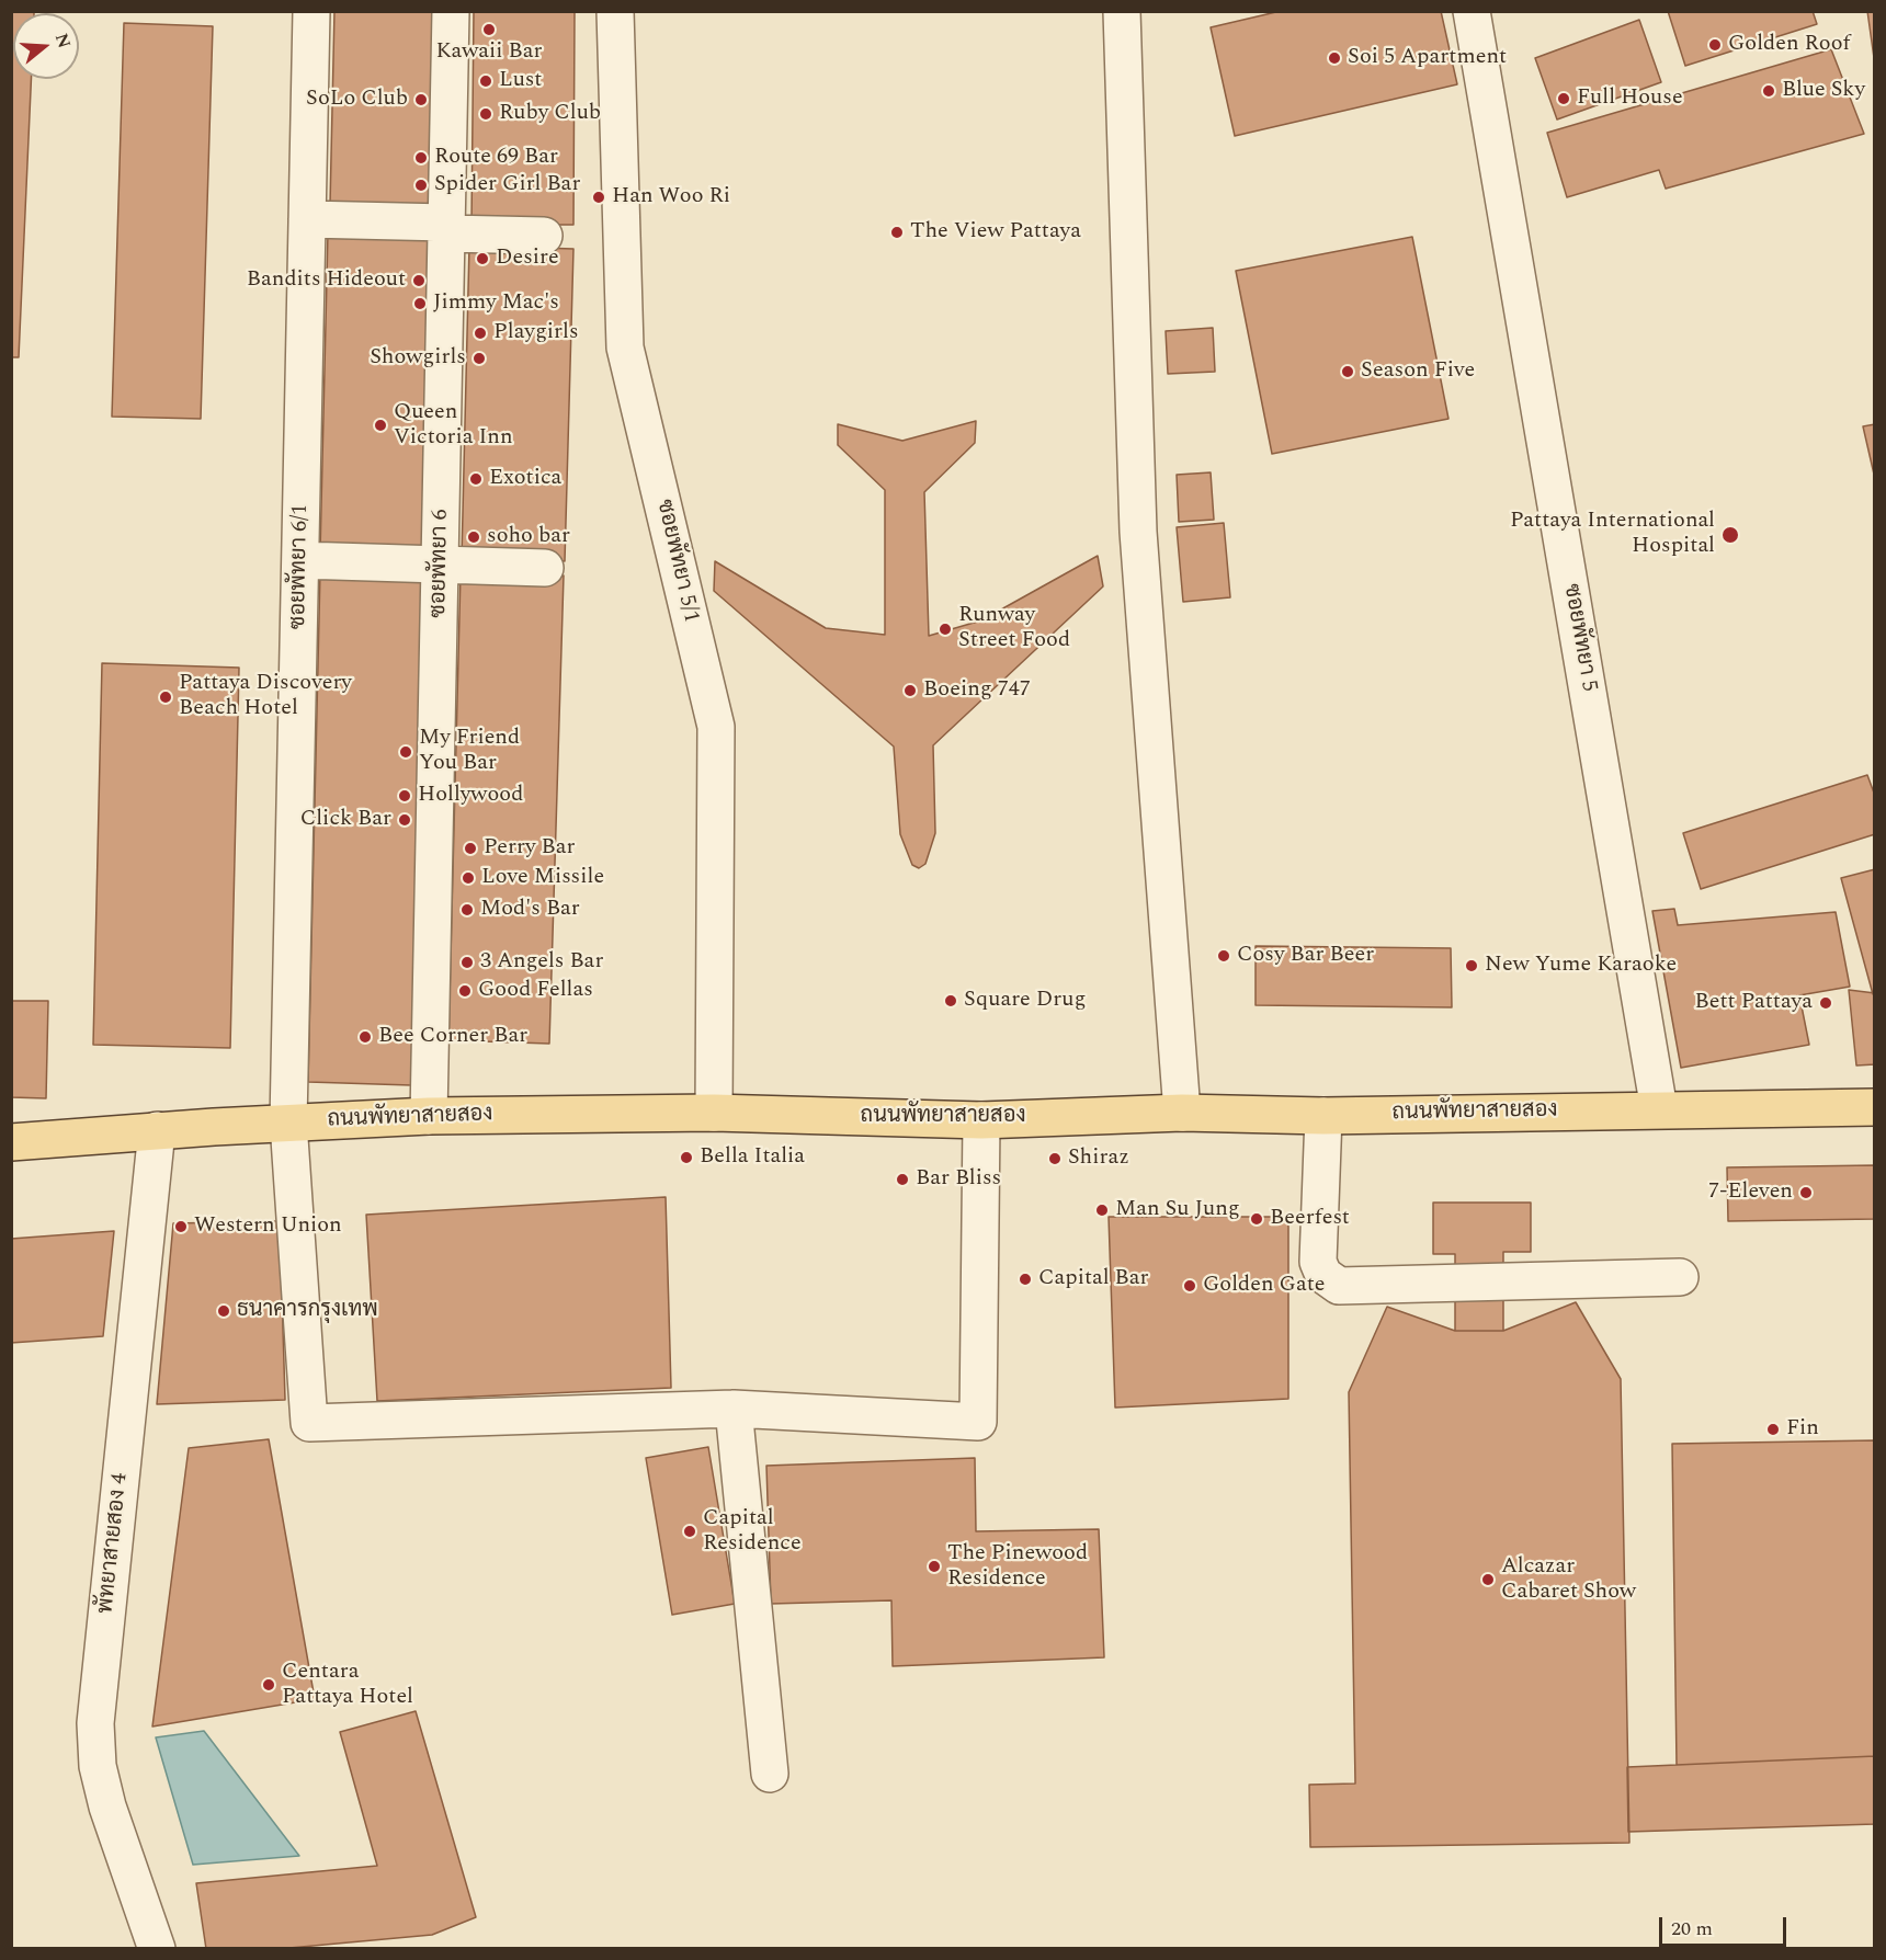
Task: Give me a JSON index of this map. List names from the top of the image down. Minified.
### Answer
{"streets":{"main road":["ถนนพัทยาสายสอง"],"street":["ซอยพัทยา 5/1","ซอยพัทยา 6","ซอยพัทยา 6/1","ซอยพัทยา 5","พัทยาสายสอง 4"]},"crossings":[["ซอยพัทยา 5/1","ถนนพัทยาสายสอง"],["ซอยพัทยา 6","ถนนพัทยาสายสอง"],["ซอยพัทยา 6/1","ถนนพัทยาสายสอง"],["ซอยพัทยา 5","ถนนพัทยาสายสอง"],["ถนนพัทยาสายสอง","พัทยาสายสอง 4"]],"places":["Kawaii Bar","Golden Roof","Soi 5 Apartment","Lust","Blue Sky","Full House","SoLo Club","Ruby Club","Route 69 Bar","Spider Girl Bar","Han Woo Ri","The View Pattaya","Desire","Bandits Hideout","Jimmy Mac's","Playgirls","Showgirls","Season Five","Queen Victoria Inn","Exotica","Pattaya International Hospital","soho bar","Runway Street Food","Boeing 747","Pattaya Discovery Beach Hotel","My Friend You Bar","Hollywood","Click Bar","Perry Bar","Love Missile","Mod's Bar","Cosy Bar Beer","3 Angels Bar","New Yume Karaoke","Good Fellas","Square Drug","Bett Pattaya","Bee Corner Bar","Bella Italia","Shiraz","Bar Bliss","7-Eleven","Man Su Jung","Beerfest","Western Union","Capital Bar","Golden Gate","ธนาคารกรุงเทพ","Fin","Capital Residence","The Pinewood Residence","Alcazar Cabaret Show","Centara Pattaya Hotel"],"scale_bar":"20 m","north":"right"}
